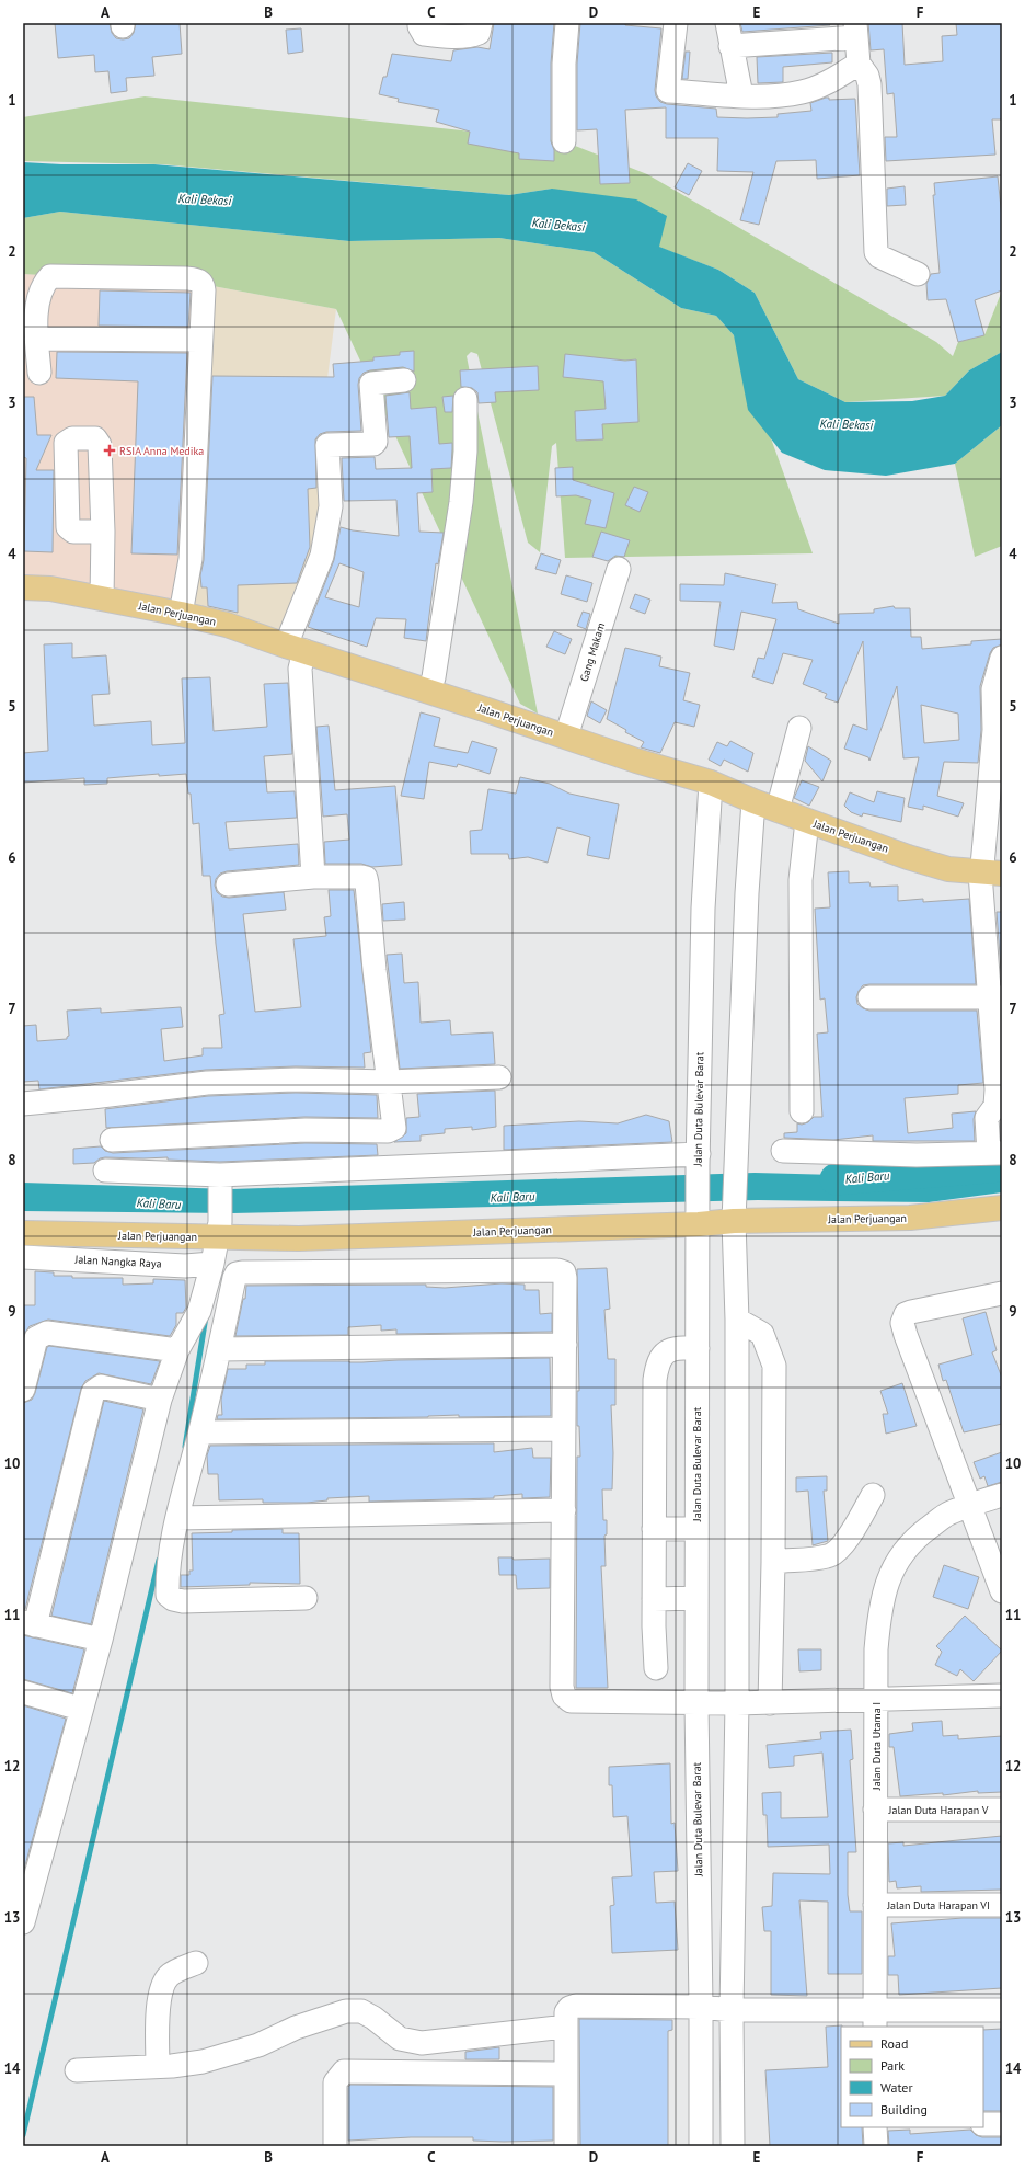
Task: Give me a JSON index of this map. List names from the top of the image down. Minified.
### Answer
{"streets":{"main road":["Jalan Perjuangan"],"street":["Gang Makam","Jalan Duta Bulevar Barat","Jalan Nangka Raya","Jalan Duta Utama I","Jalan Duta Harapan V","Jalan Duta Harapan VI"]},"crossings":[["Jalan Perjuangan","Gang Makam"],["Jalan Perjuangan","Jalan Duta Bulevar Barat"],["Jalan Duta Utama I","Jalan Duta Harapan V"],["Jalan Duta Utama I","Jalan Duta Harapan VI"]],"water":["Kali Bekasi","Kali Baru"],"places":{"health":["RSIA Anna Medika"]},"legend":["Road","Park","Water","Building"],"grid":{"columns":["A","B","C","D","E","F"],"rows":["1","2","3","4","5","6","7","8","9","10","11","12","13","14"]}}
